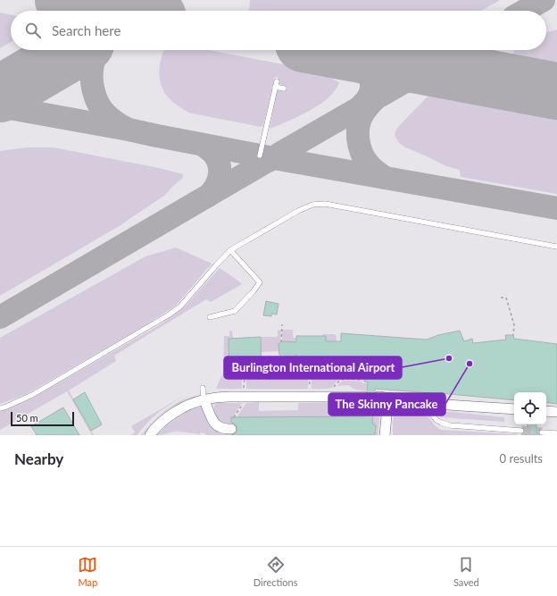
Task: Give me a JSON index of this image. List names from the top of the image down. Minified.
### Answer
{"places":["Burlington International Airport","The Skinny Pancake"],"scale_bar":"50 m","page":{"search":"Search here","scale":"50 m","heading":["Nearby","0 results"],"nav":["Map","Directions","Saved"]}}
